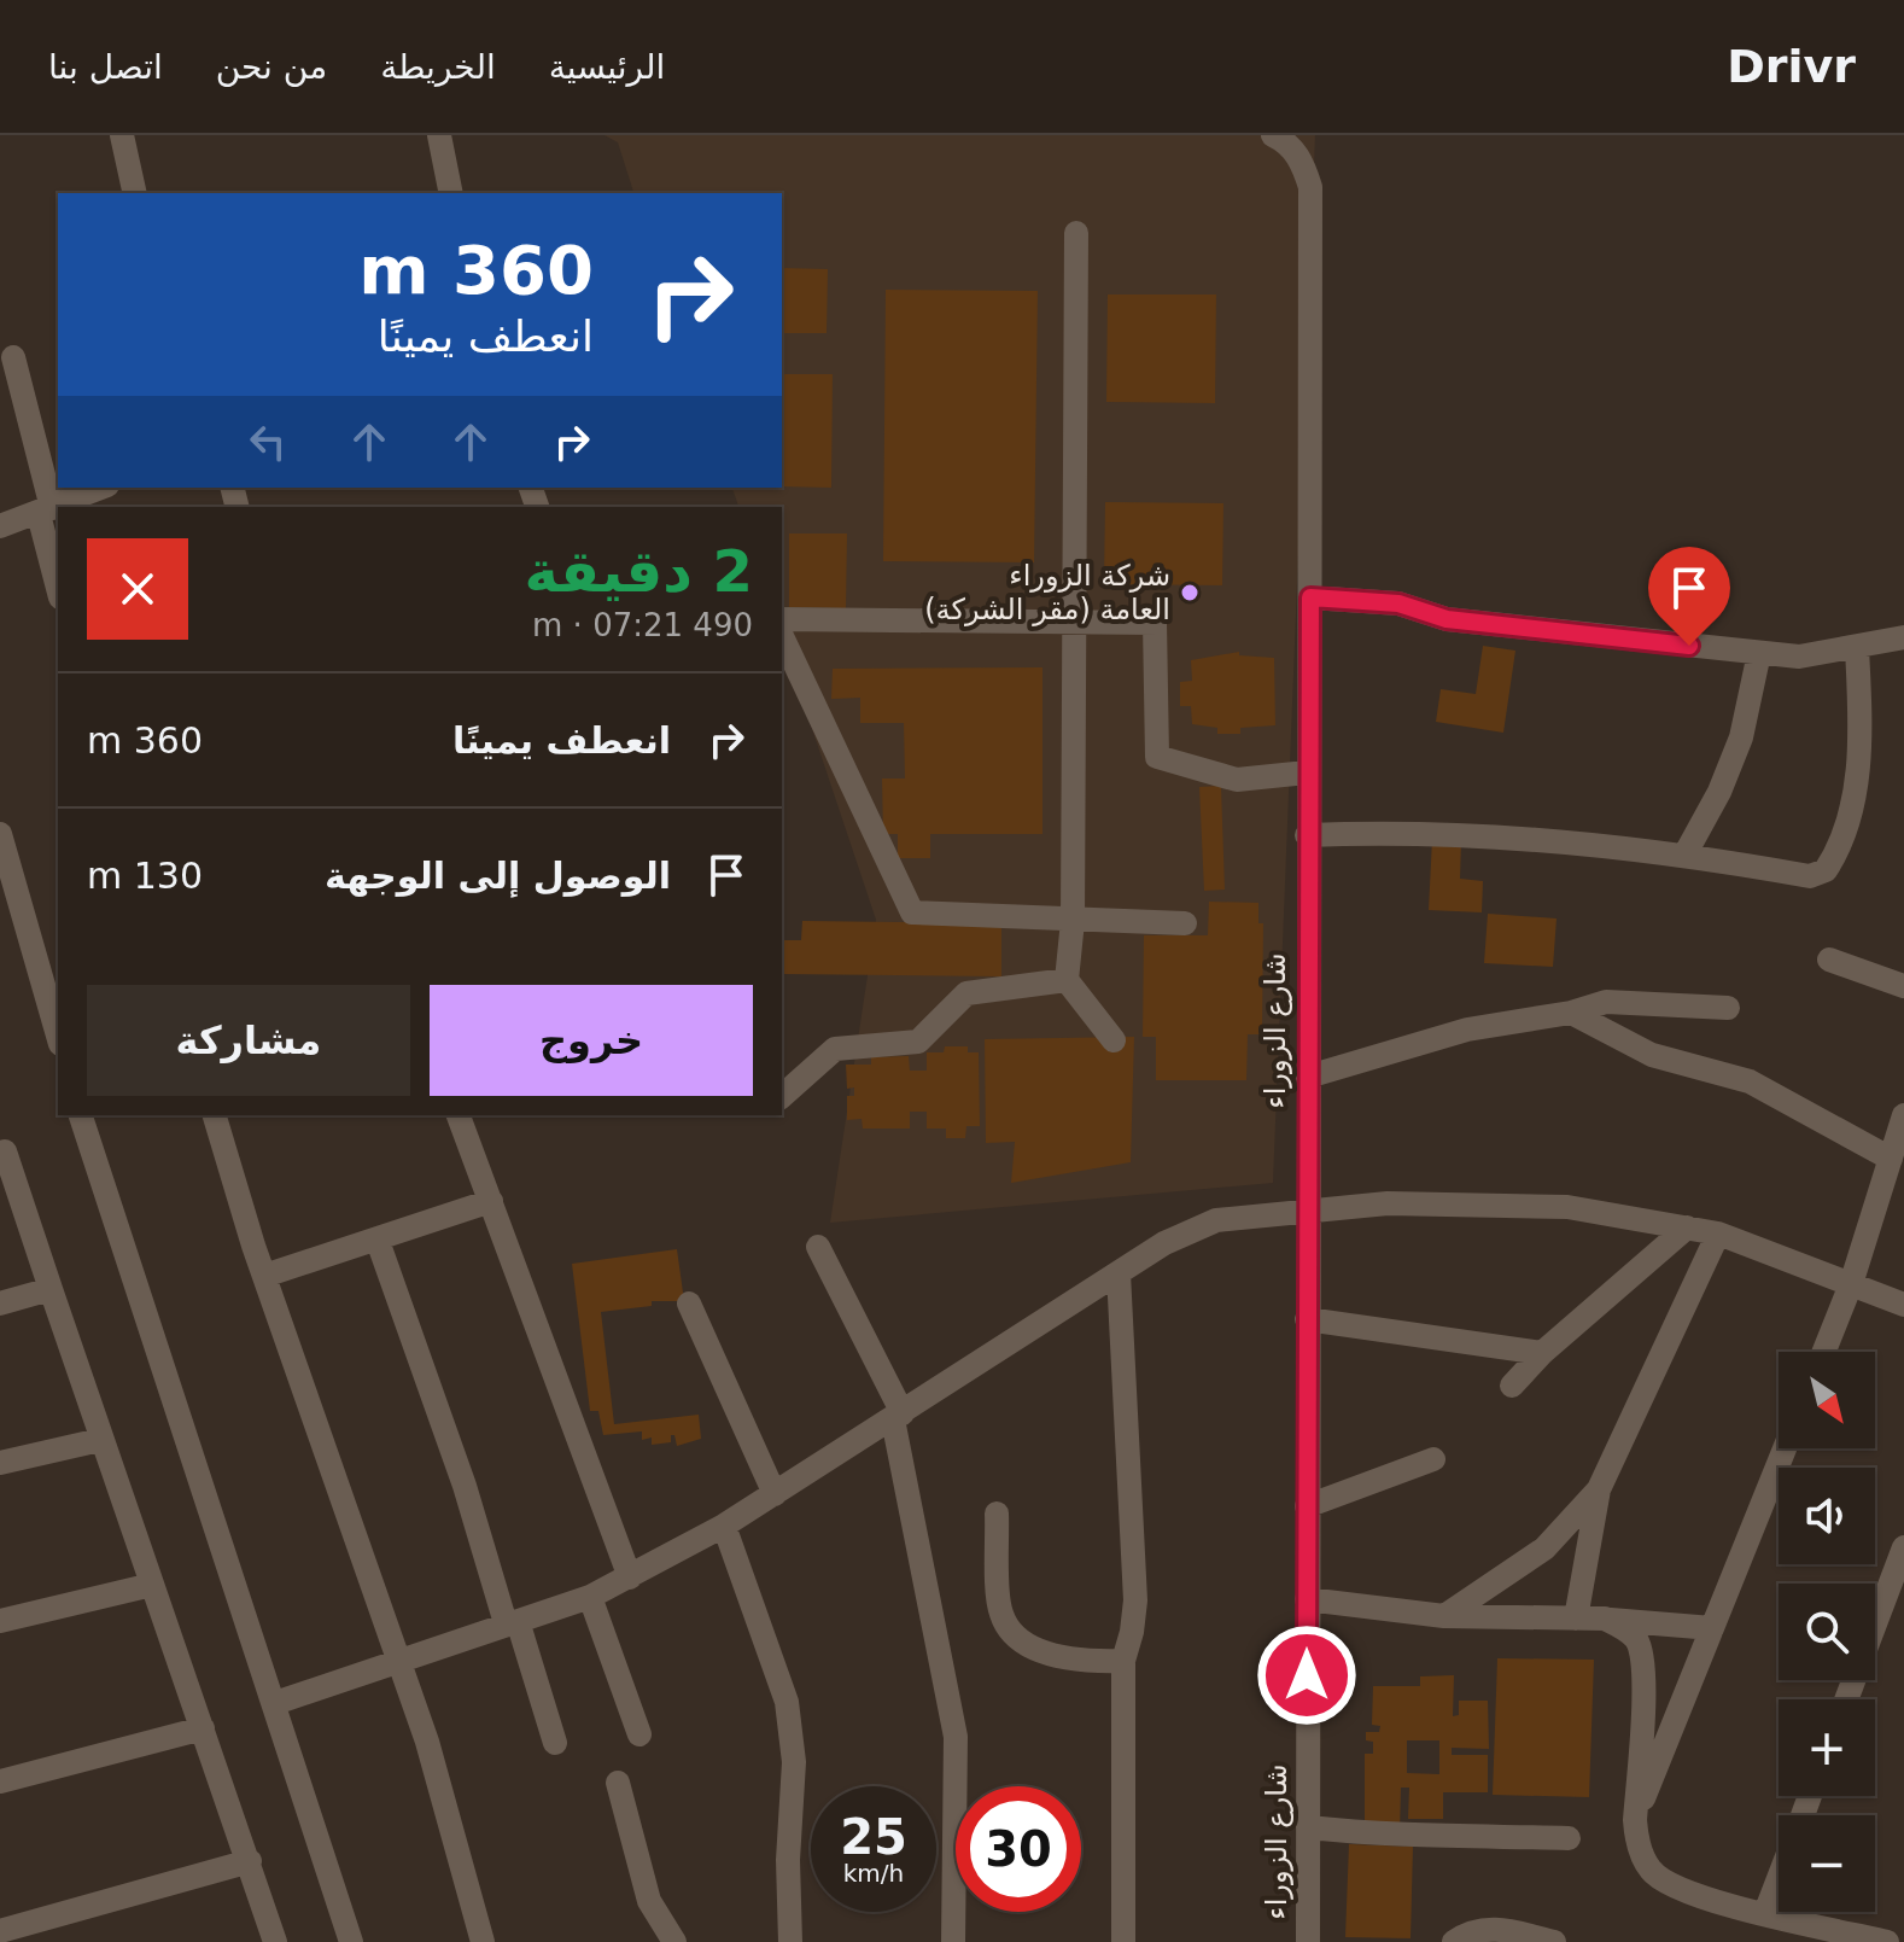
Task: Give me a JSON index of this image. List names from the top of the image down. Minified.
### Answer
{"streets":{"street":["شارع الزوراء"]},"places":["شركة الزوراء العامة (مقر الشركة)"],"north":"bottom right","page":{"header":"Drivr","nav":["الرئيسية","الخريطة","من نحن","اتصل بنا"],"turn":["360 m","انعطف يمينًا"],"heading":["2 دقيقة","490 m · 07:21"],"list":[{"name":"انعطف يمينًا","value":"360 m"},{"name":"الوصول إلى الوجهة","value":"130 m"}],"buttons":["خروج","مشاركة"],"map_buttons":["+","−"],"speed":"25 km/h","limit":"30"}}
